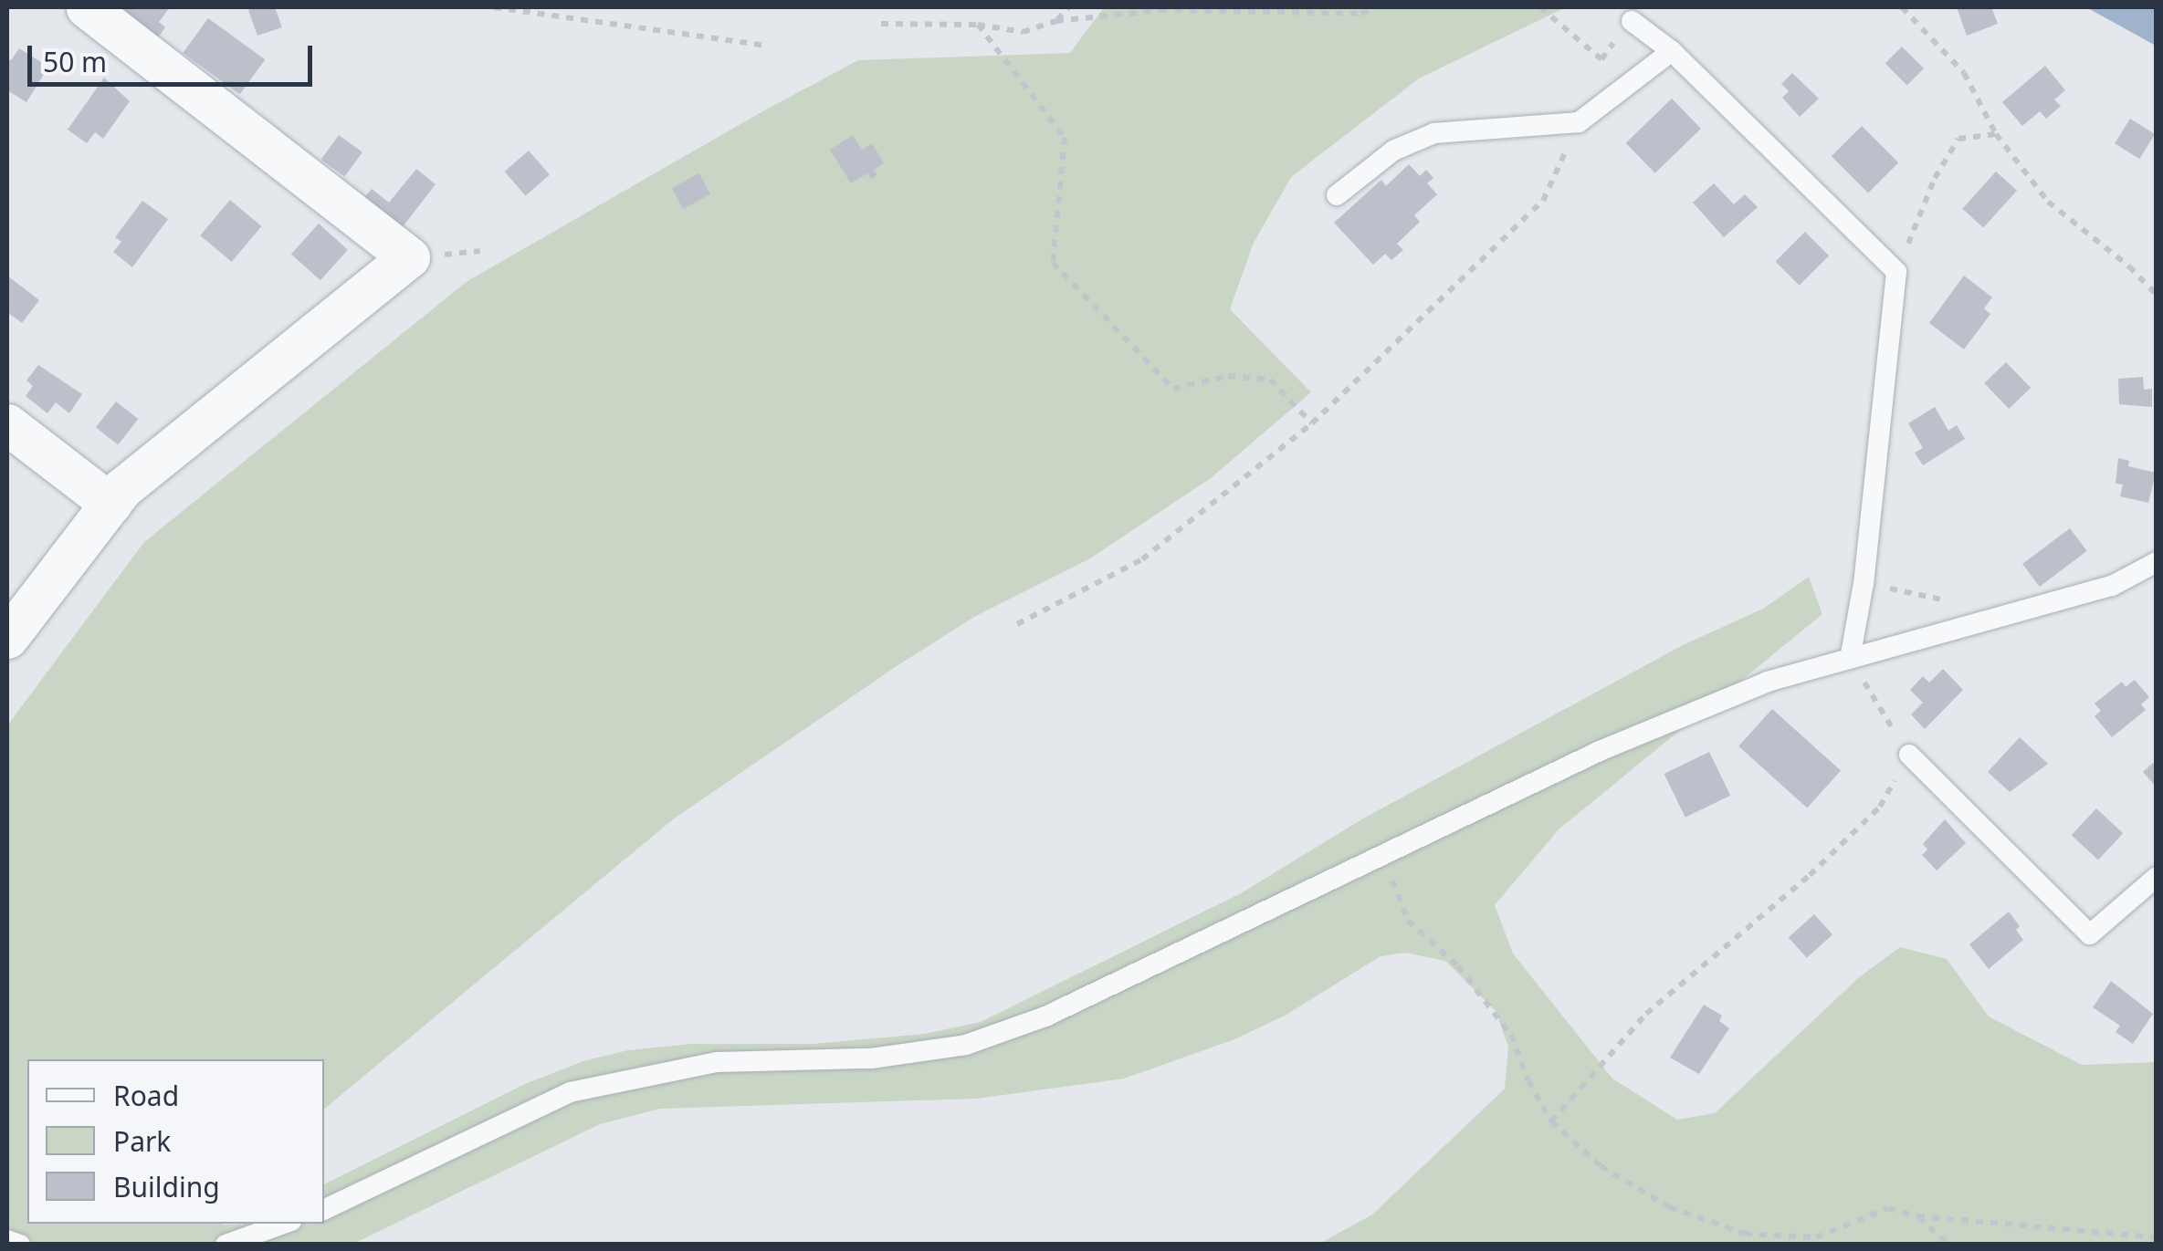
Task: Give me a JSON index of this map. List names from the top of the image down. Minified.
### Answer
{"legend":["Road","Park","Building"],"scale_bar":"50 m"}
